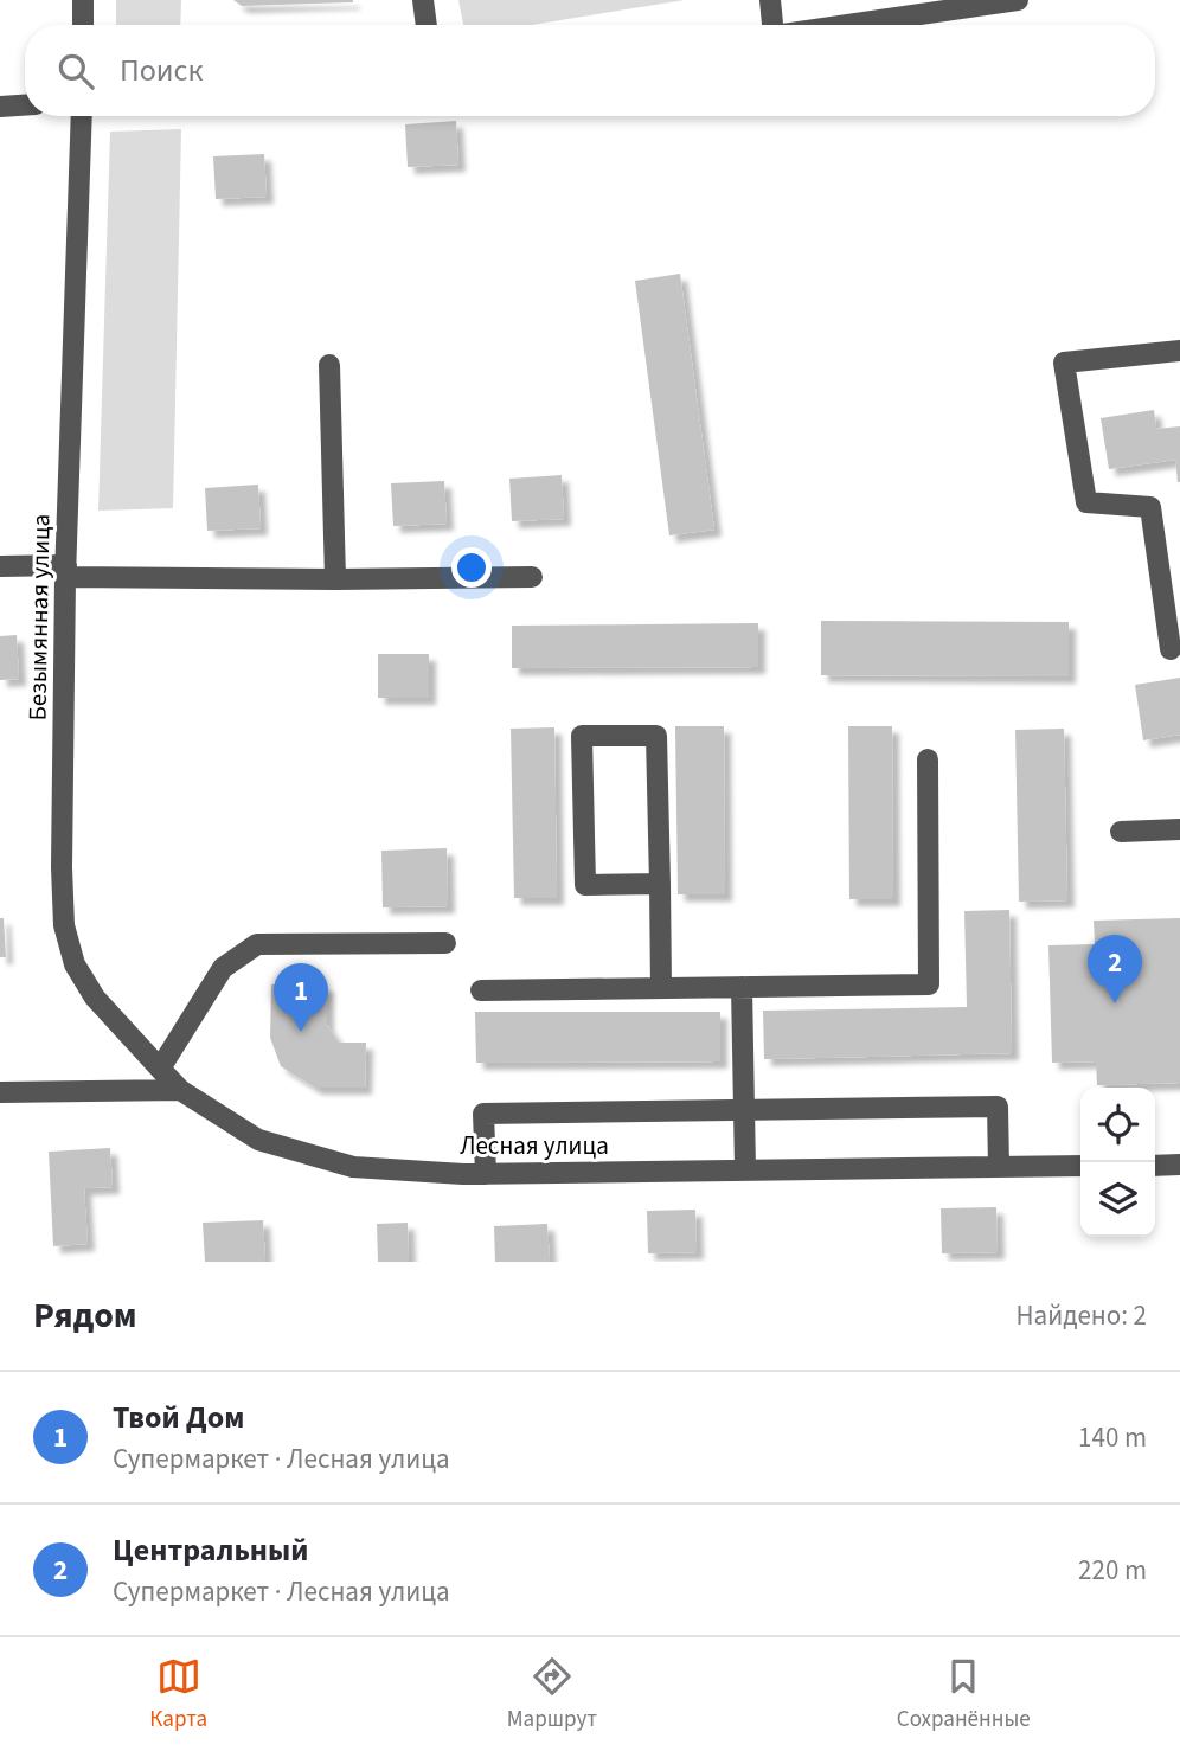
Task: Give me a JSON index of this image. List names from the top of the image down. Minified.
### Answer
{"streets":{"street":["Безымянная улица","Лесная улица"]},"crossings":[["Безымянная улица","Лесная улица"]],"page":{"search":"Поиск","pins":["2","1"],"heading":["Рядом","Найдено: 2"],"list":[{"mark":"1","name":"Твой Дом","note":"Супермаркет · Лесная улица","value":"140 m"},{"mark":"2","name":"Центральный","note":"Супермаркет · Лесная улица","value":"220 m"}],"nav":["Карта","Маршрут","Сохранённые"]}}
